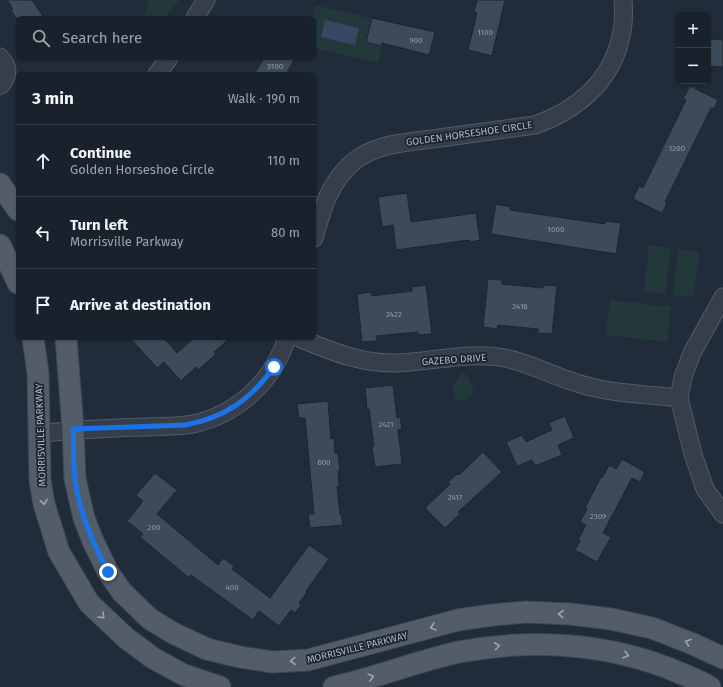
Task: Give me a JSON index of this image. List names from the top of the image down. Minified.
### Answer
{"streets":{"main road":["MORRISVILLE PARKWAY"],"street":["GOLDEN HORSESHOE CIRCLE","GAZEBO DRIVE"]},"house_numbers":["1100","900","3100","1200","1000","2416","2422","2421","600","2417","2309","200","400"],"page":{"map_buttons":["+","−"],"search":"Search here","heading":["3 min","Walk · 190 m"],"list":[["Continue","Golden Horseshoe Circle","110 m"],["Turn left","Morrisville Parkway","80 m"],"Arrive at destination"]}}
